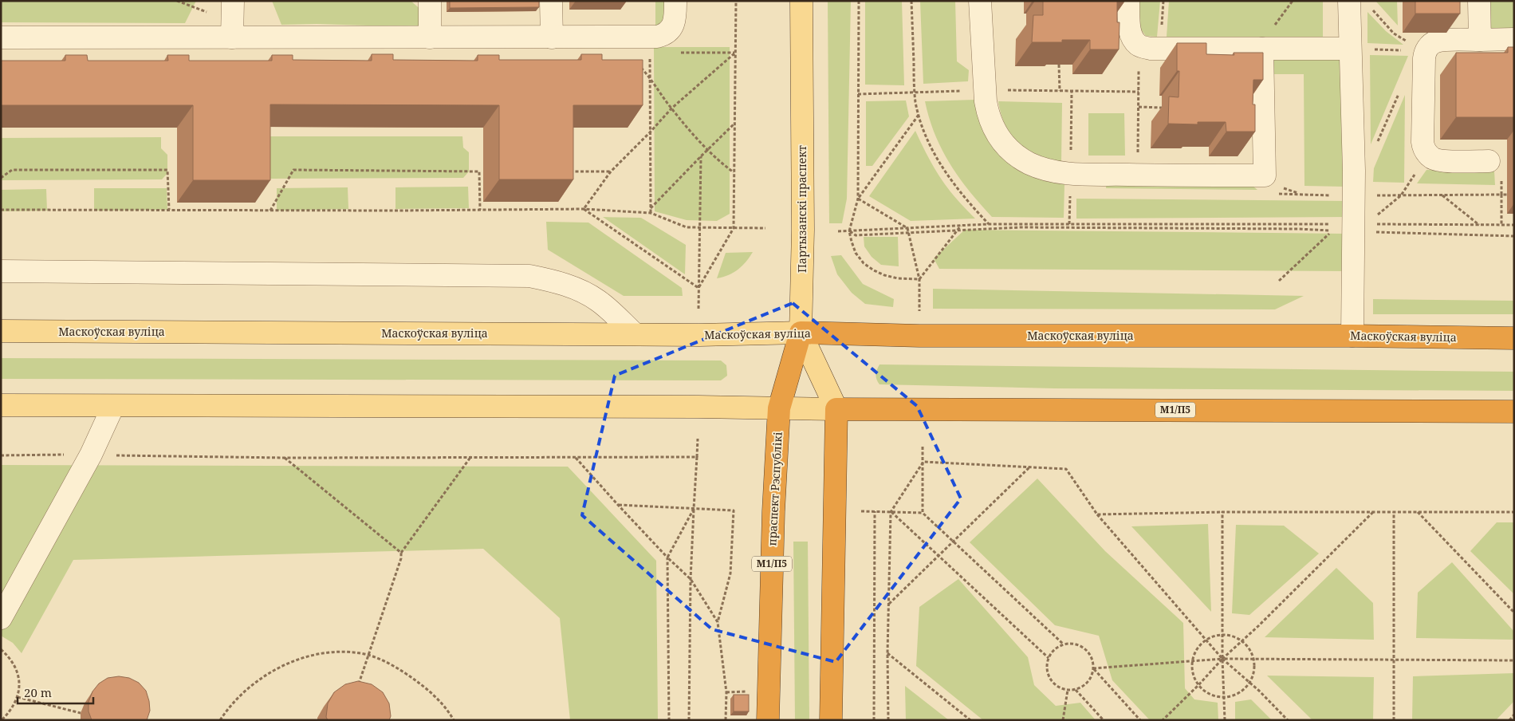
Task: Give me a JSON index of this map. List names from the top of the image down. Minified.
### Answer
{"streets":{"highway":["Маскоўская вуліца","М1/П5","праспект Рэспублікі"],"main road":["Партызанскі праспект"]},"crossings":[["Партызанскі праспект","Маскоўская вуліца"],["Партызанскі праспект","М1/П5"],["Партызанскі праспект","праспект Рэспублікі"],["Маскоўская вуліца","праспект Рэспублікі"]],"scale_bar":"20 m"}
